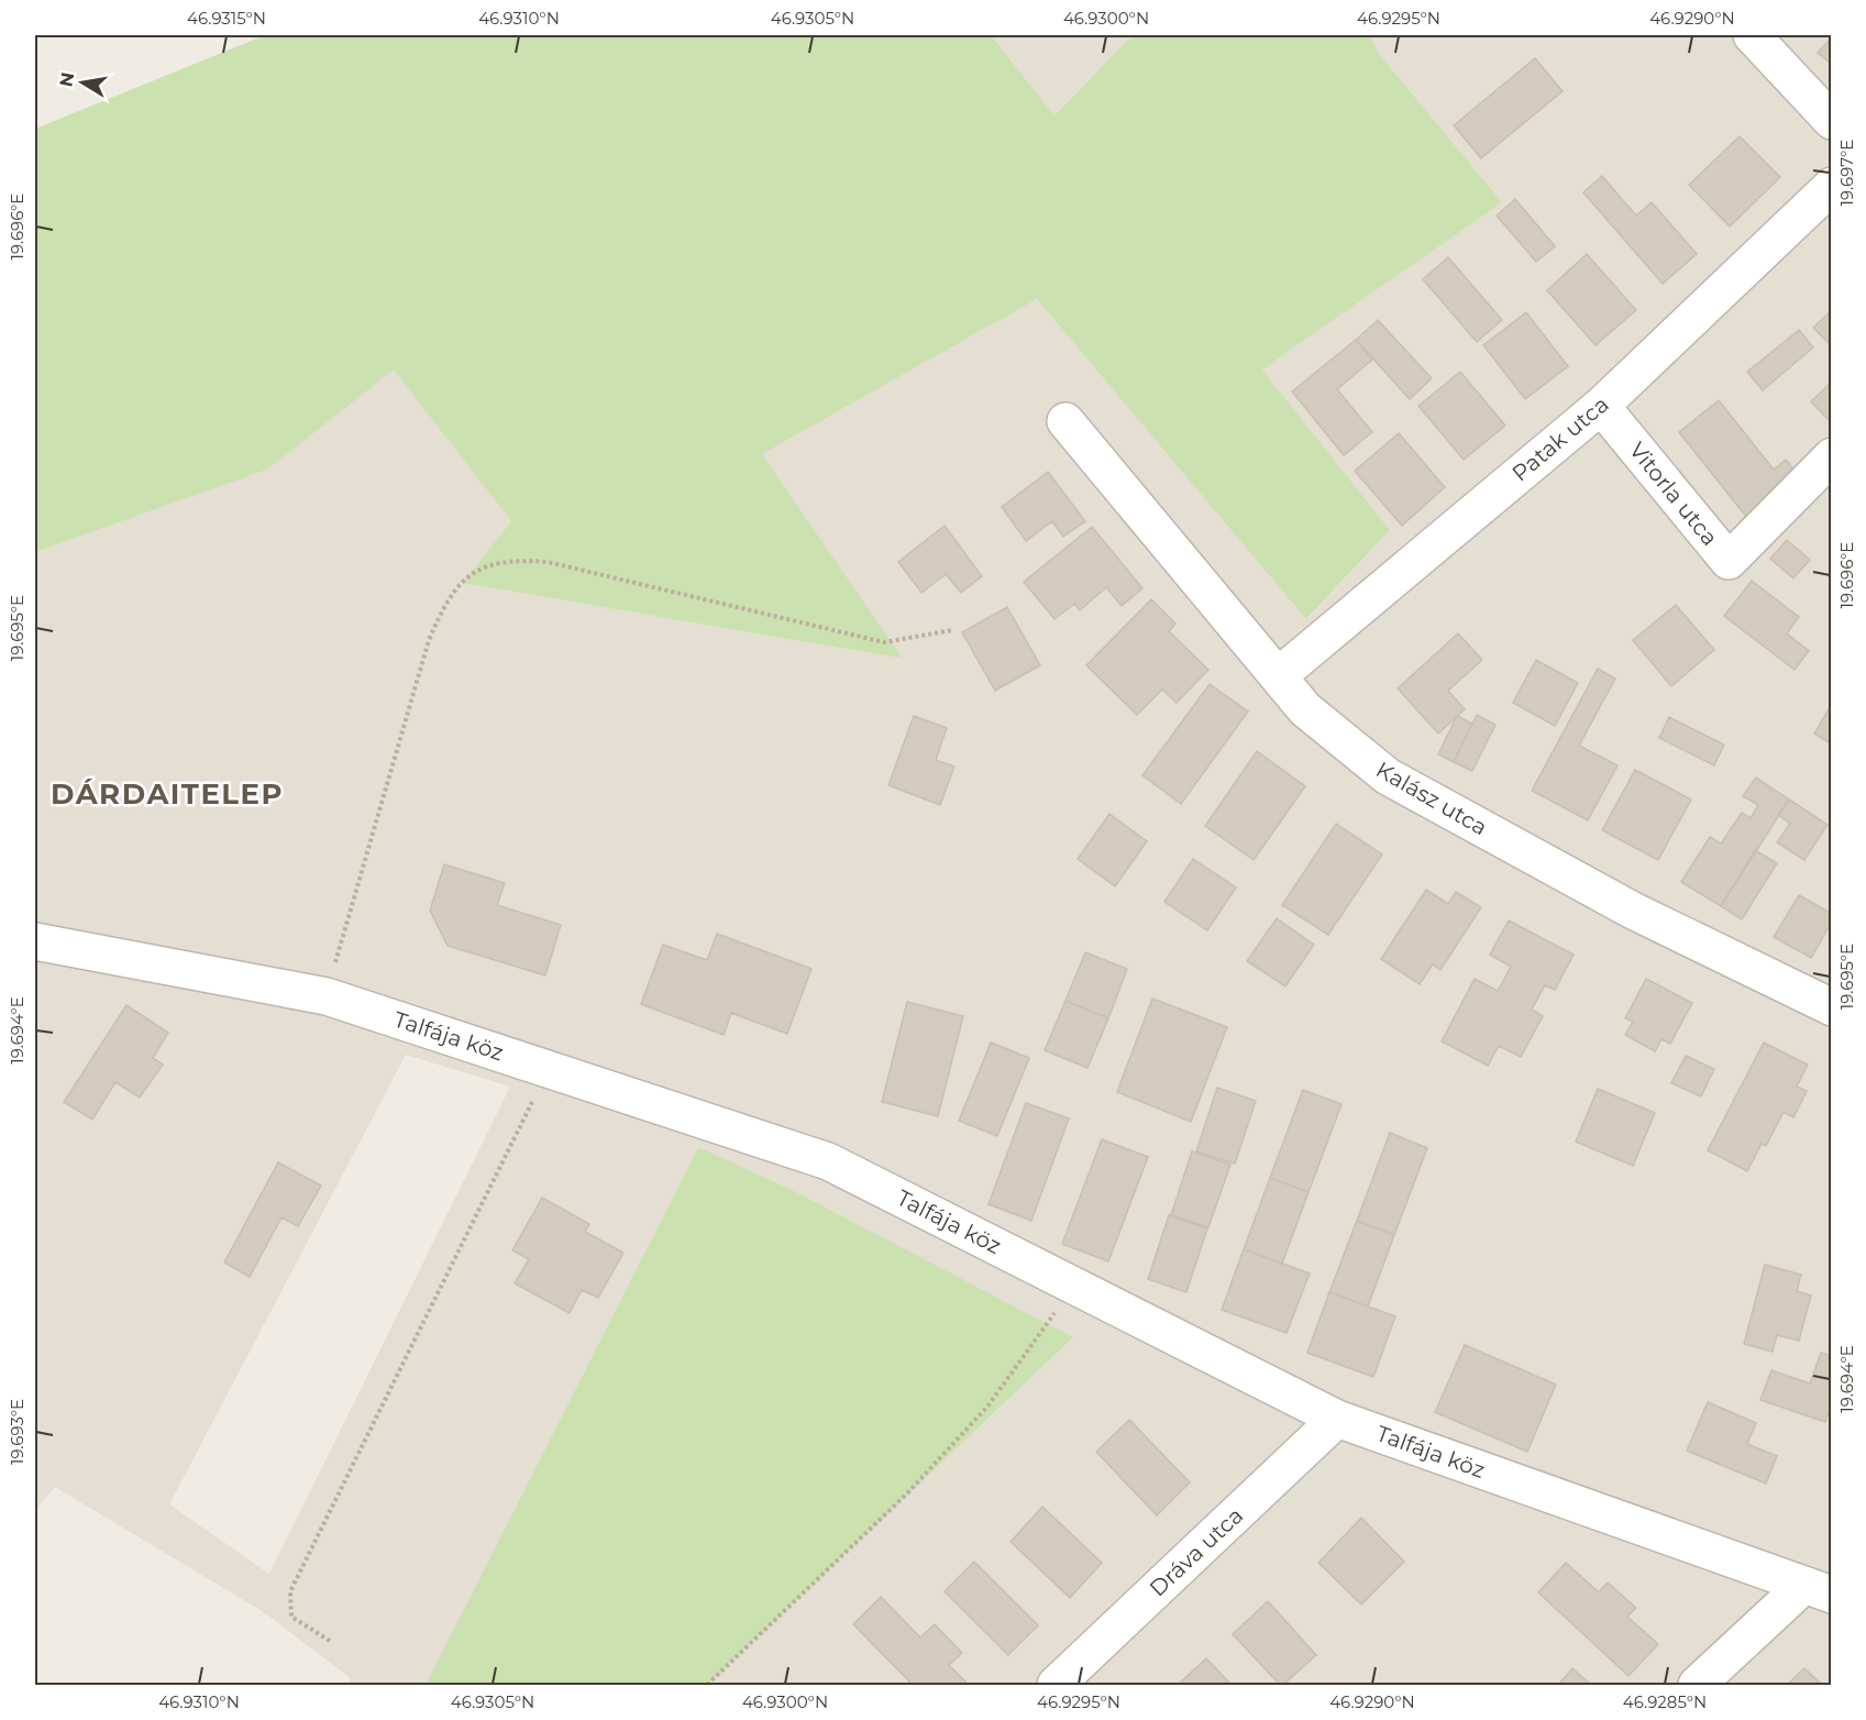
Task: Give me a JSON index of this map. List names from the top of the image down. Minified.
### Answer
{"streets":{"street":["Patak utca","Vitorla utca","Kalász utca","Talfája köz","Dráva utca"]},"crossings":[["Patak utca","Vitorla utca"],["Patak utca","Kalász utca"],["Talfája köz","Dráva utca"]],"districts":["DÁRDAITELEP"],"north":"left","coordinates":["46.9315°N","46.9310°N","46.9305°N","46.9300°N","46.9295°N","46.9290°N","19.697°E","19.696°E","19.695°E","19.694°E","19.693°E","46.9285°N"]}
